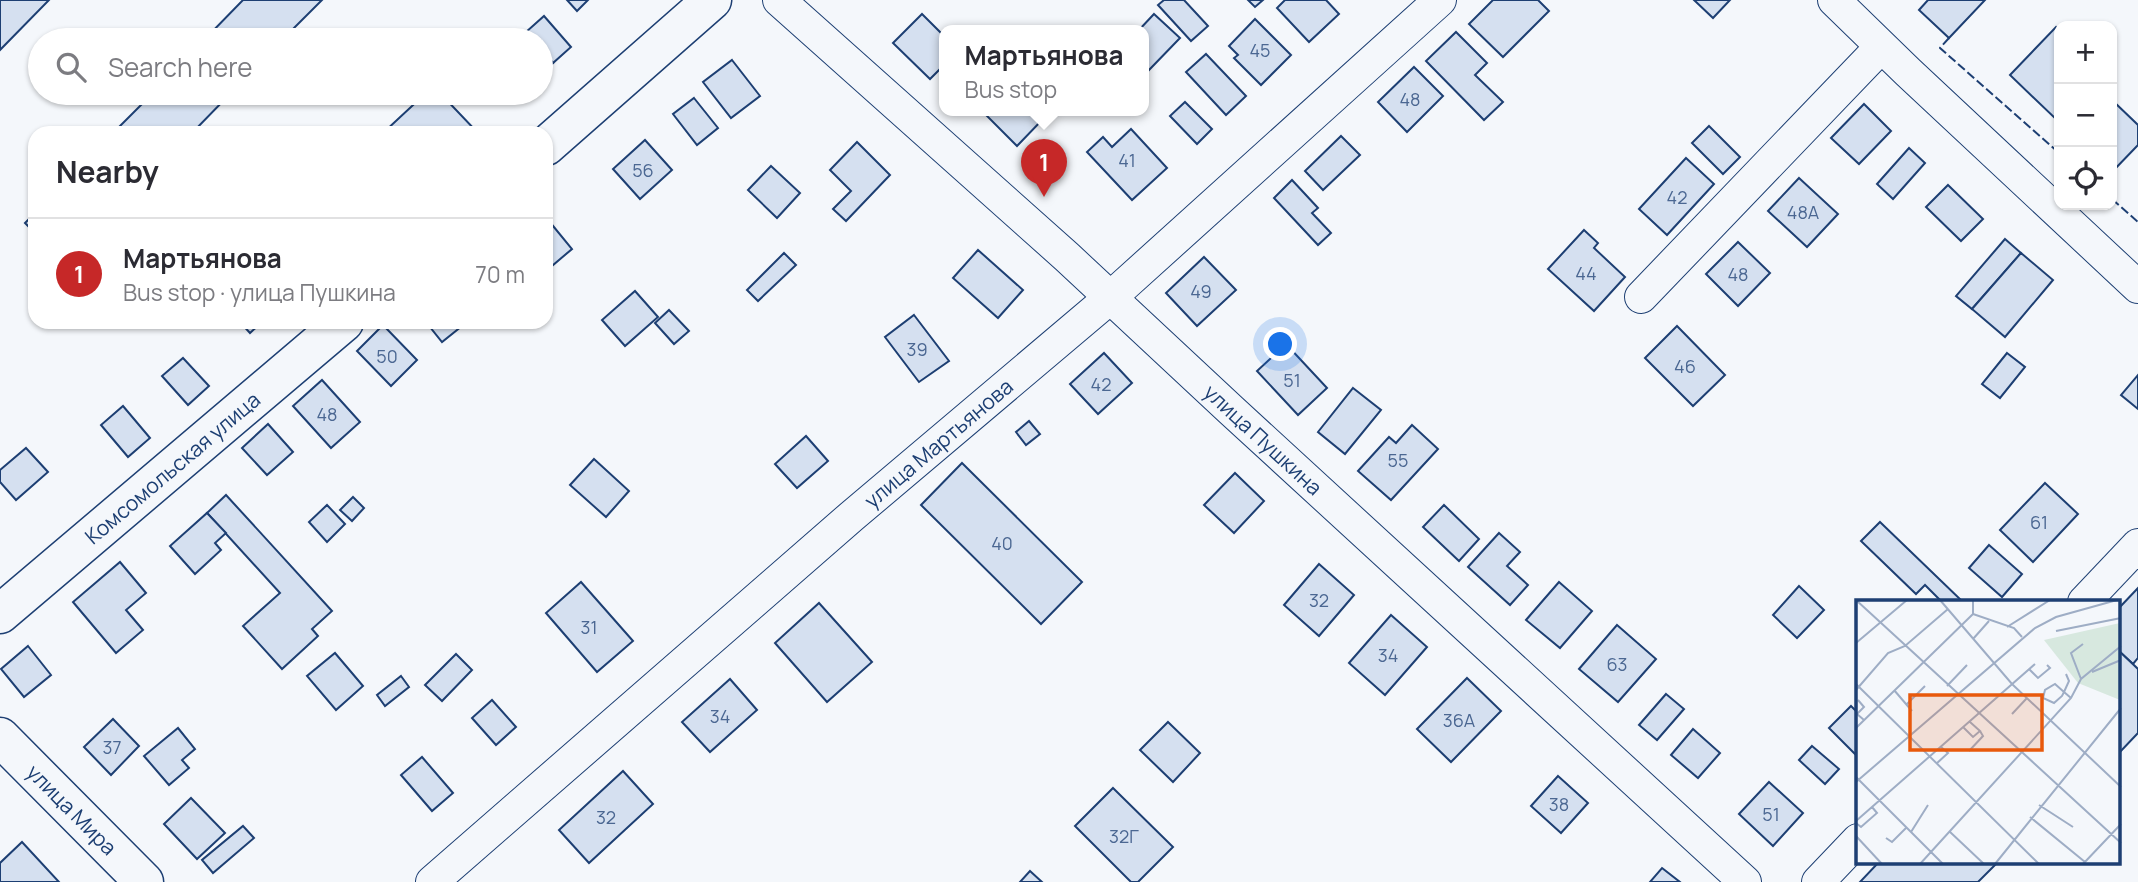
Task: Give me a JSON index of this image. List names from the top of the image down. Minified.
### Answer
{"streets":{"main road":["Комсомольская улица","улица Мира"],"street":["улица Пушкина","улица Мартьянова"]},"crossings":[["улица Пушкина","улица Мартьянова"]],"house_numbers":["45","48","41","56","42","48А","44","48","49","39","50","46","51","42","48","55","61","40","32","31","34","63","34","36А","37","38","51","32","32Г"],"page":{"map_buttons":["+","−"],"popup":["Мартьянова","Bus stop"],"search":"Search here","heading":"Nearby","pins":"1","list":[{"mark":"1","name":"Мартьянова","note":"Bus stop · улица Пушкина","value":"70 m"}]}}
